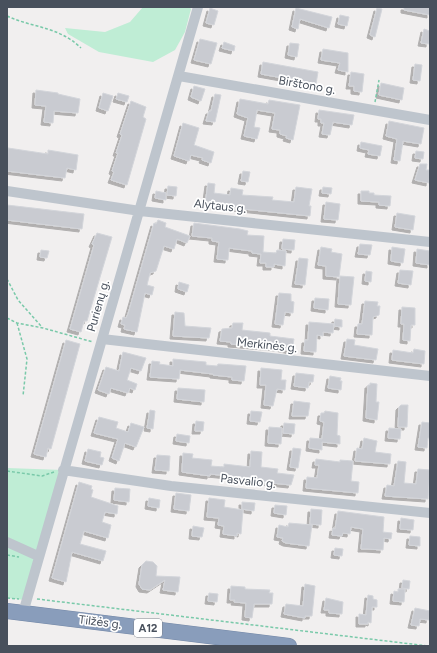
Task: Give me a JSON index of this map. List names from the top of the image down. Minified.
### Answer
{"streets":{"highway":["Tilžės g.","A12"],"street":["Birštono g.","Alytaus g.","Purienų g.","Merkinės g.","Pasvalio g."]},"crossings":[["Birštono g.","Purienų g."],["Alytaus g.","Purienų g."],["Purienų g.","Merkinės g."],["Purienų g.","Pasvalio g."],["Purienų g.","Tilžės g."]]}
